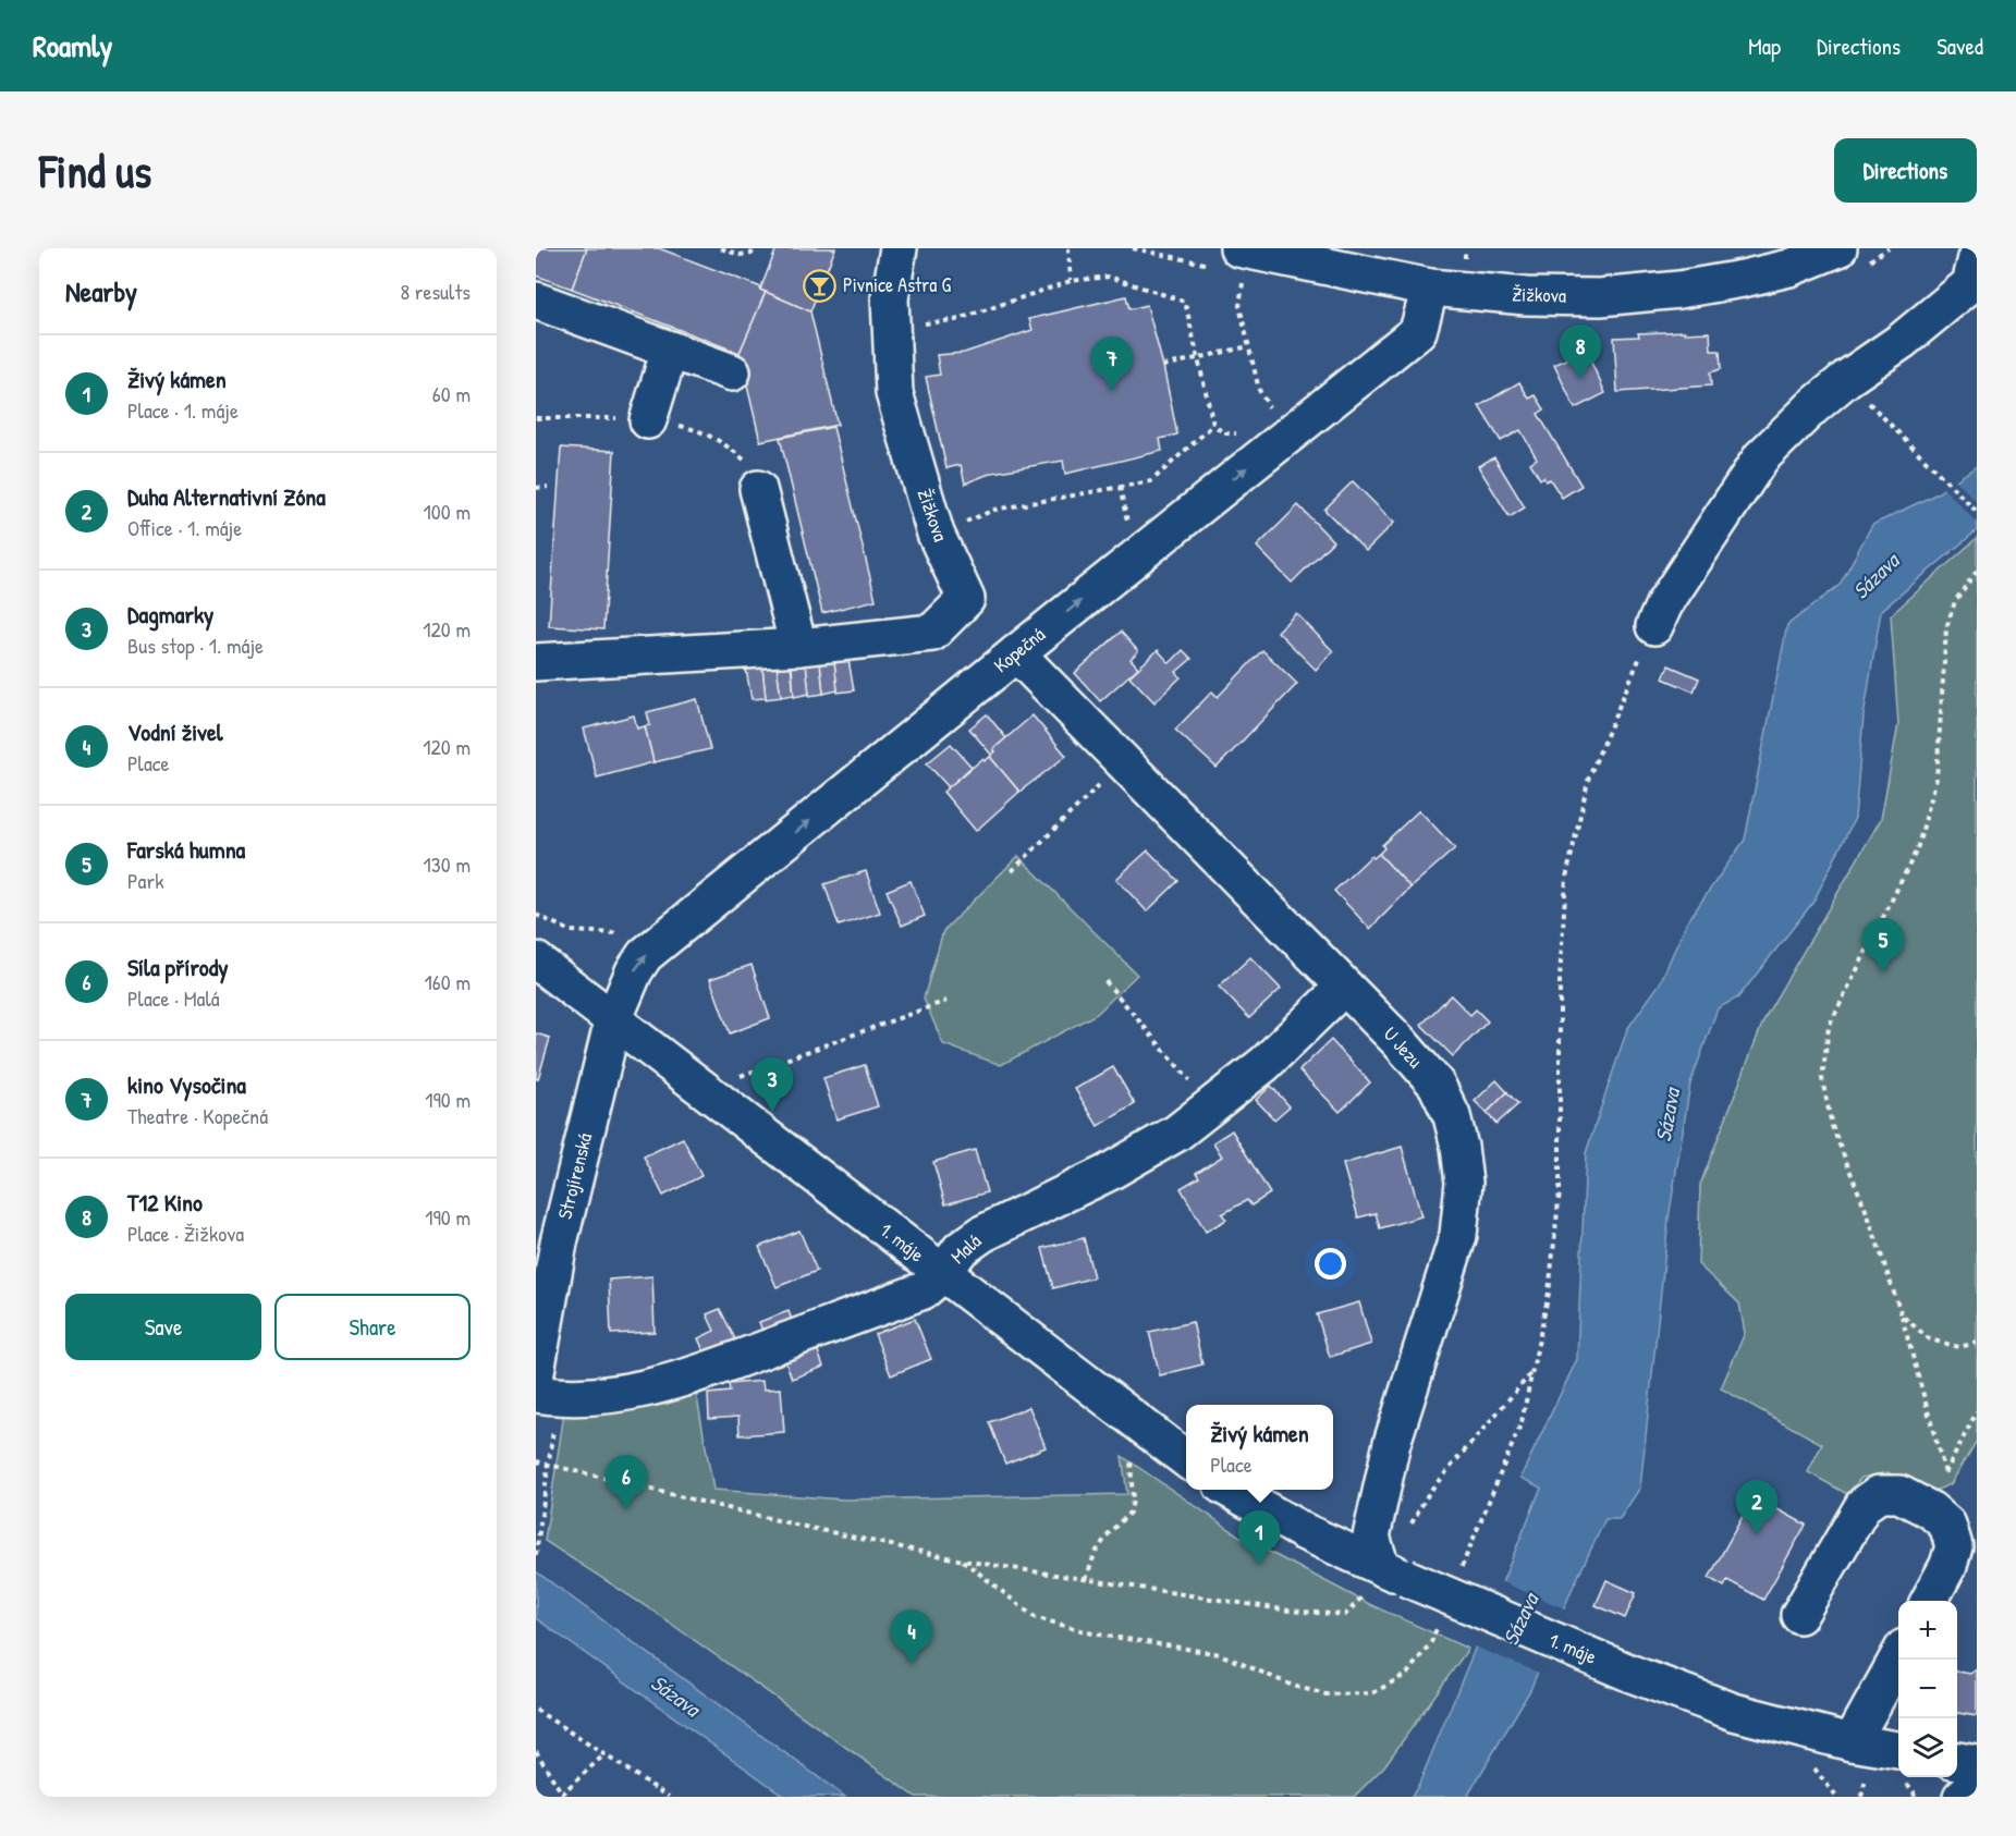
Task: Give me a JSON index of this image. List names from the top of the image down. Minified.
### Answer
{"streets":{"street":["Žižkova","Kopečná","U Jezu","Strojírenská","1. máje","Malá"]},"crossings":[["Žižkova","Kopečná"],["Kopečná","U Jezu"],["Kopečná","Strojírenská"],["Kopečná","1. máje"],["U Jezu","1. máje"],["U Jezu","Malá"],["Strojírenská","1. máje"],["1. máje","Malá"]],"one_way":["Kopečná"],"water":["Sázava"],"places":{"bar":["Pivnice Astra G"]},"page":{"header":"Roamly","nav":["Map","Directions","Saved"],"buttons":["Directions",["Save","Share"]],"title":"Find us","heading":["Nearby","8 results"],"pins":["8","7","5","3","6","2","1","4"],"list":[{"mark":"1","name":"Živý kámen","note":"Place · 1. máje","value":"60 m"},{"mark":"2","name":"Duha Alternativní Zóna","note":"Office · 1. máje","value":"100 m"},{"mark":"3","name":"Dagmarky","note":"Bus stop · 1. máje","value":"120 m"},{"mark":"4","name":"Vodní živel","note":"Place","value":"120 m"},{"mark":"5","name":"Farská humna","note":"Park","value":"130 m"},{"mark":"6","name":"Síla přírody","note":"Place · Malá","value":"160 m"},{"mark":"7","name":"kino Vysočina","note":"Theatre · Kopečná","value":"190 m"},{"mark":"8","name":"T12 Kino","note":"Place · Žižkova","value":"190 m"}],"popup":["Živý kámen","Place"],"map_buttons":["+","−"]}}
